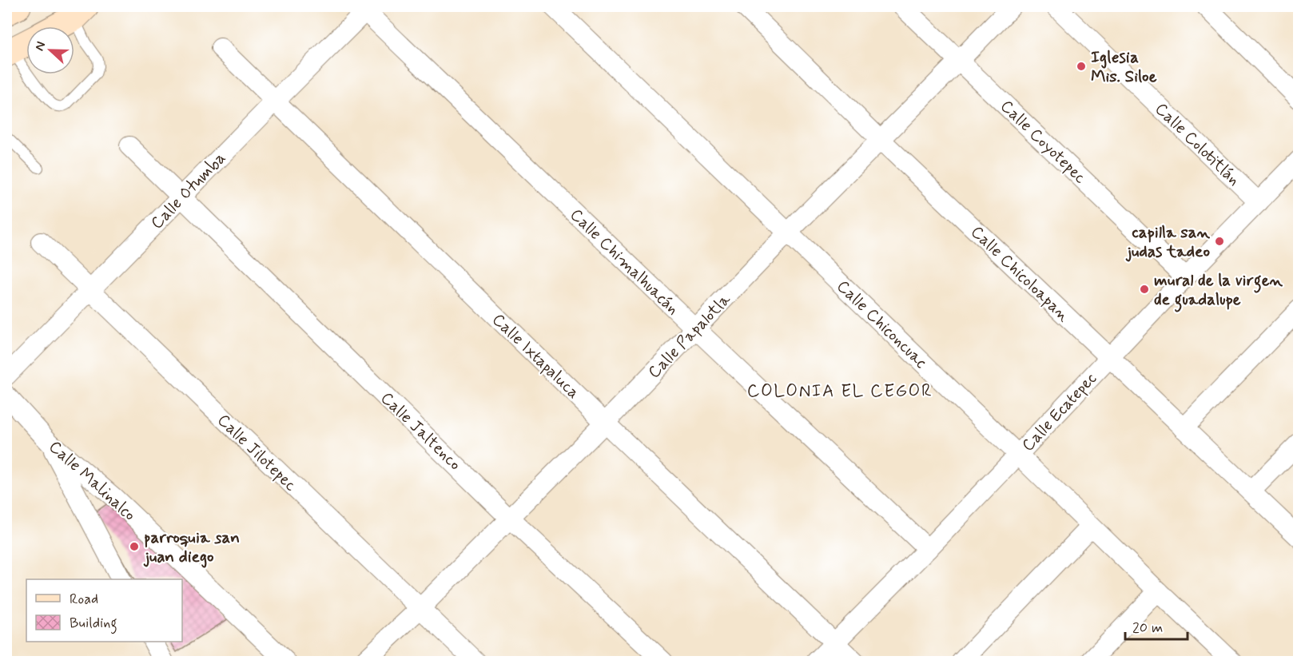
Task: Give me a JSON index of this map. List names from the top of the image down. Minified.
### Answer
{"streets":{"street":["Calle Coyotepec","Calle Colotitlán","Calle Otumba","Calle Chimalhuacán","Calle Chicoloapan","Calle Chiconcuac","Calle Papalotla","Calle Ixtapaluca","Calle Ecatepec","Calle Jaltenco","Calle Jilotepec","Calle Malinalco"]},"crossings":[["Calle Coyotepec","Calle Papalotla"],["Calle Coyotepec","Calle Ecatepec"],["Calle Colotitlán","Calle Ecatepec"],["Calle Otumba","Calle Chimalhuacán"],["Calle Otumba","Calle Ixtapaluca"],["Calle Otumba","Calle Jaltenco"],["Calle Otumba","Calle Jilotepec"],["Calle Chimalhuacán","Calle Papalotla"],["Calle Chimalhuacán","Calle Ecatepec"],["Calle Chicoloapan","Calle Papalotla"],["Calle Chicoloapan","Calle Ecatepec"],["Calle Chiconcuac","Calle Papalotla"],["Calle Chiconcuac","Calle Ecatepec"],["Calle Papalotla","Calle Ixtapaluca"],["Calle Papalotla","Calle Jaltenco"],["Calle Papalotla","Calle Jilotepec"],["Calle Ixtapaluca","Calle Ecatepec"]],"districts":["COLONIA EL CEGOR"],"places":["Iglesia Mis. Siloe","capilla san judas tadeo","mural de la virgen de guadalupe","parroquia san juan diego"],"legend":["Road","Building"],"scale_bar":"20 m","north":"left"}
